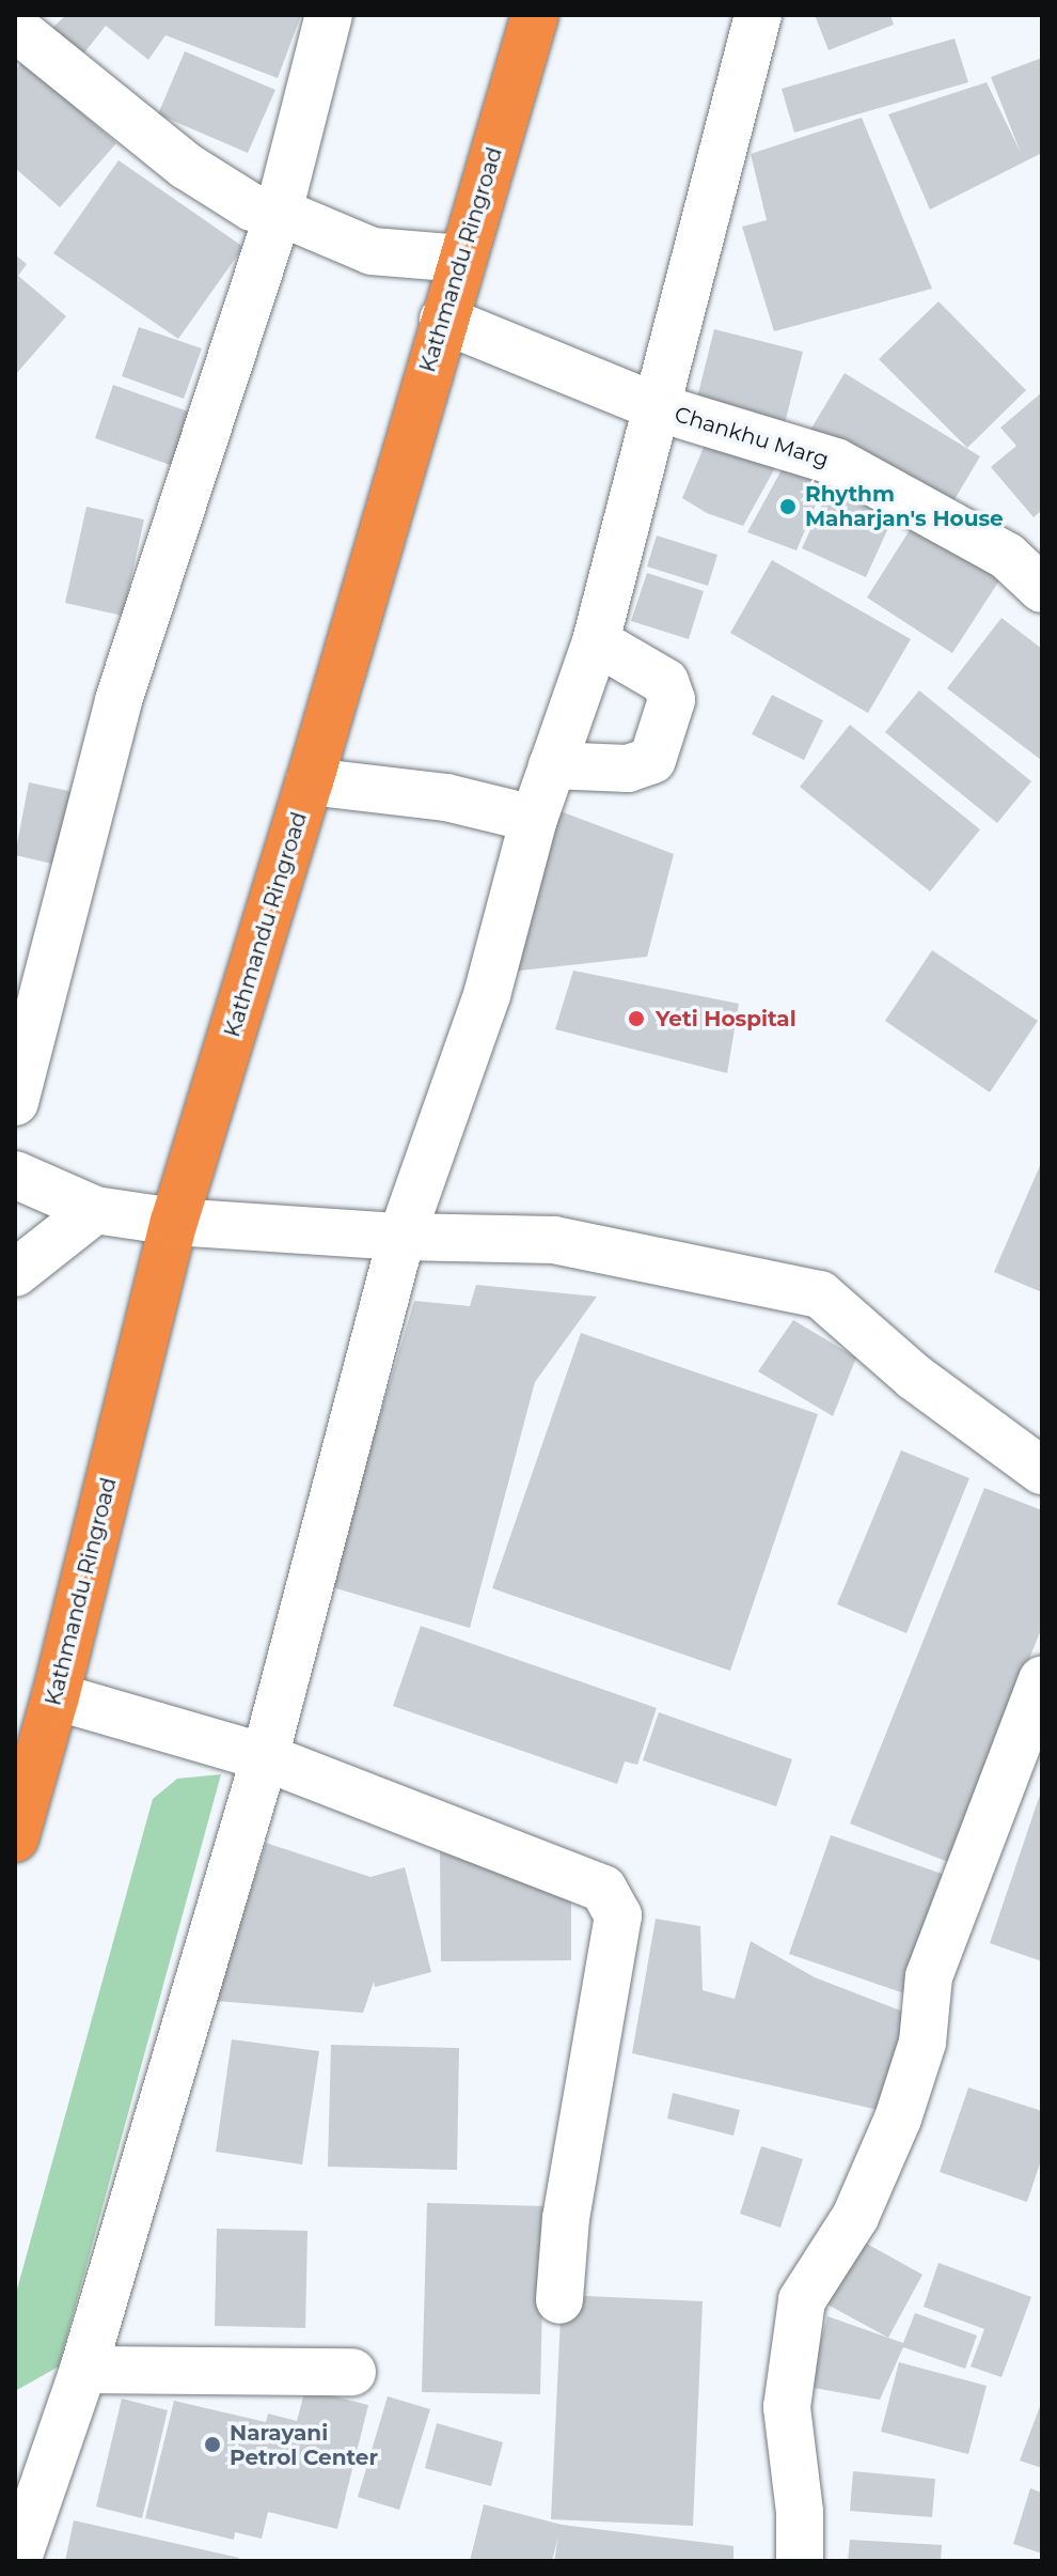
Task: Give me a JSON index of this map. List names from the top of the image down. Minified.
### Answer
{"streets":{"highway":["Kathmandu Ringroad"],"street":["Chankhu Marg"]},"crossings":[["Kathmandu Ringroad","Chankhu Marg"]],"places":["Rhythm Maharjan's House","Yeti Hospital","Narayani Petrol Center"]}
